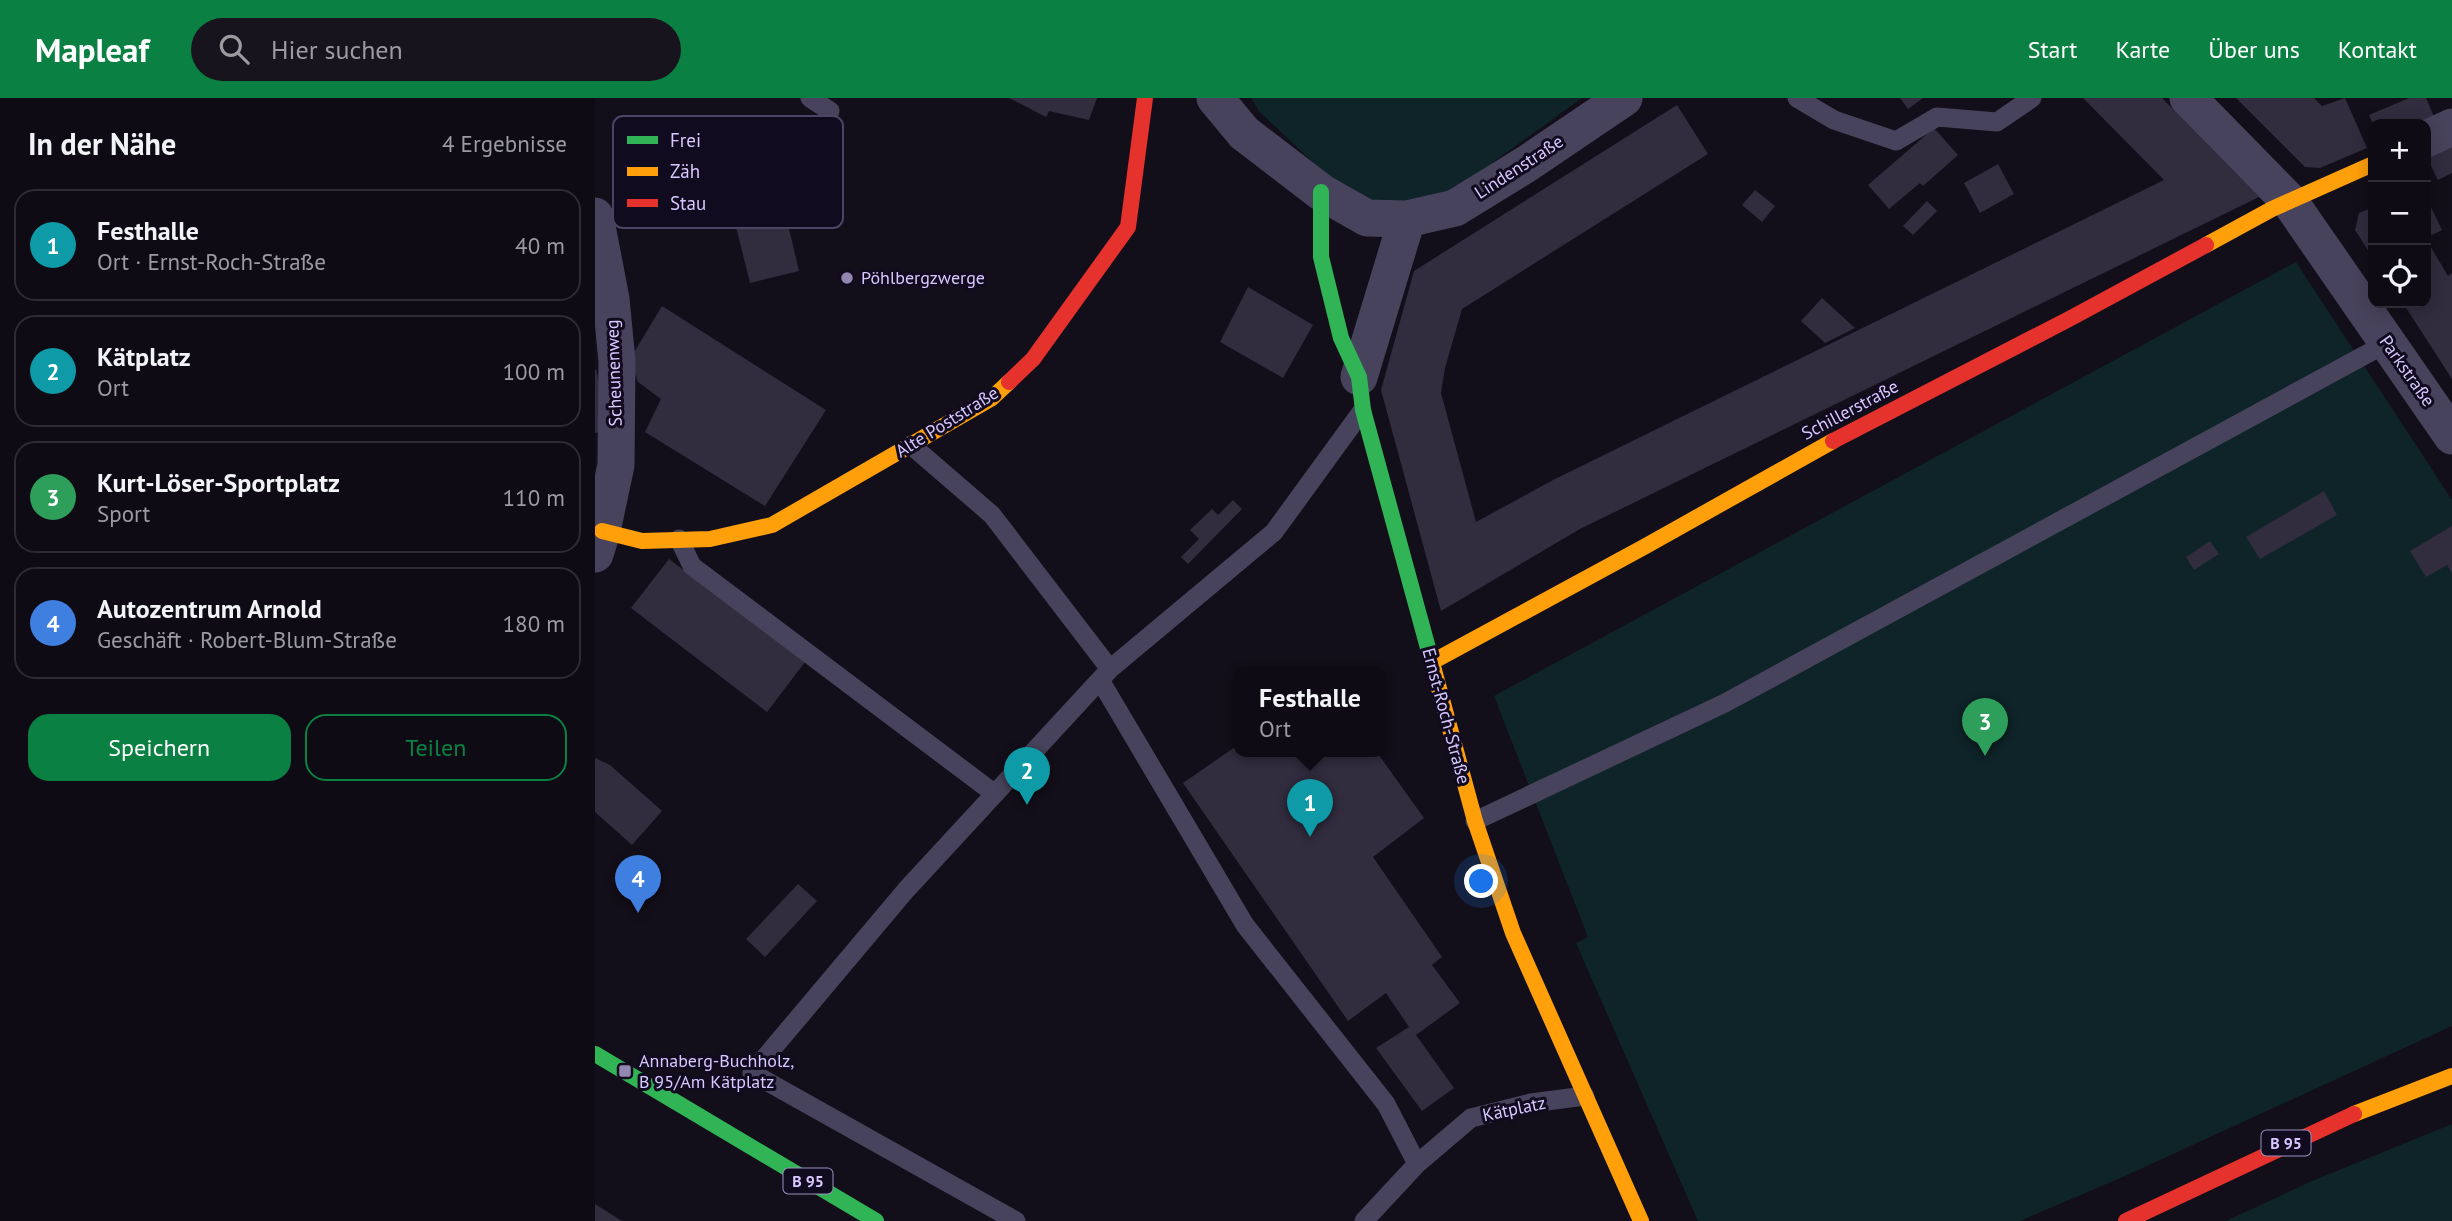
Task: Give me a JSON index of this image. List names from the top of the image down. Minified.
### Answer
{"streets":{"street":["Lindenstraße","Parkstraße","Scheunenweg","Schillerstraße","Alte Poststraße","Ernst-Roch-Straße","B 95"],"lane":["Kätplatz"]},"crossings":[["Lindenstraße","Ernst-Roch-Straße"],["Parkstraße","Schillerstraße"],["Scheunenweg","Alte Poststraße"],["Schillerstraße","Ernst-Roch-Straße"],["Ernst-Roch-Straße","Kätplatz"]],"places":{"other":["Pöhlbergzwerge"],"transit":["Annaberg-Buchholz, B 95/Am Kätplatz"]},"legend":["Frei","Zäh","Stau"],"page":{"header":"Mapleaf","search":"Hier suchen","nav":["Start","Karte","Über uns","Kontakt"],"heading":["In der Nähe","4 Ergebnisse"],"map_buttons":["+","−"],"list":[{"mark":"1","name":"Festhalle","note":"Ort · Ernst-Roch-Straße","value":"40 m"},{"mark":"2","name":"Kätplatz","note":"Ort","value":"100 m"},{"mark":"3","name":"Kurt-Löser-Sportplatz","note":"Sport","value":"110 m"},{"mark":"4","name":"Autozentrum Arnold","note":"Geschäft · Robert-Blum-Straße","value":"180 m"}],"popup":["Festhalle","Ort"],"buttons":["Speichern","Teilen"],"pins":["3","2","1","4"]}}
